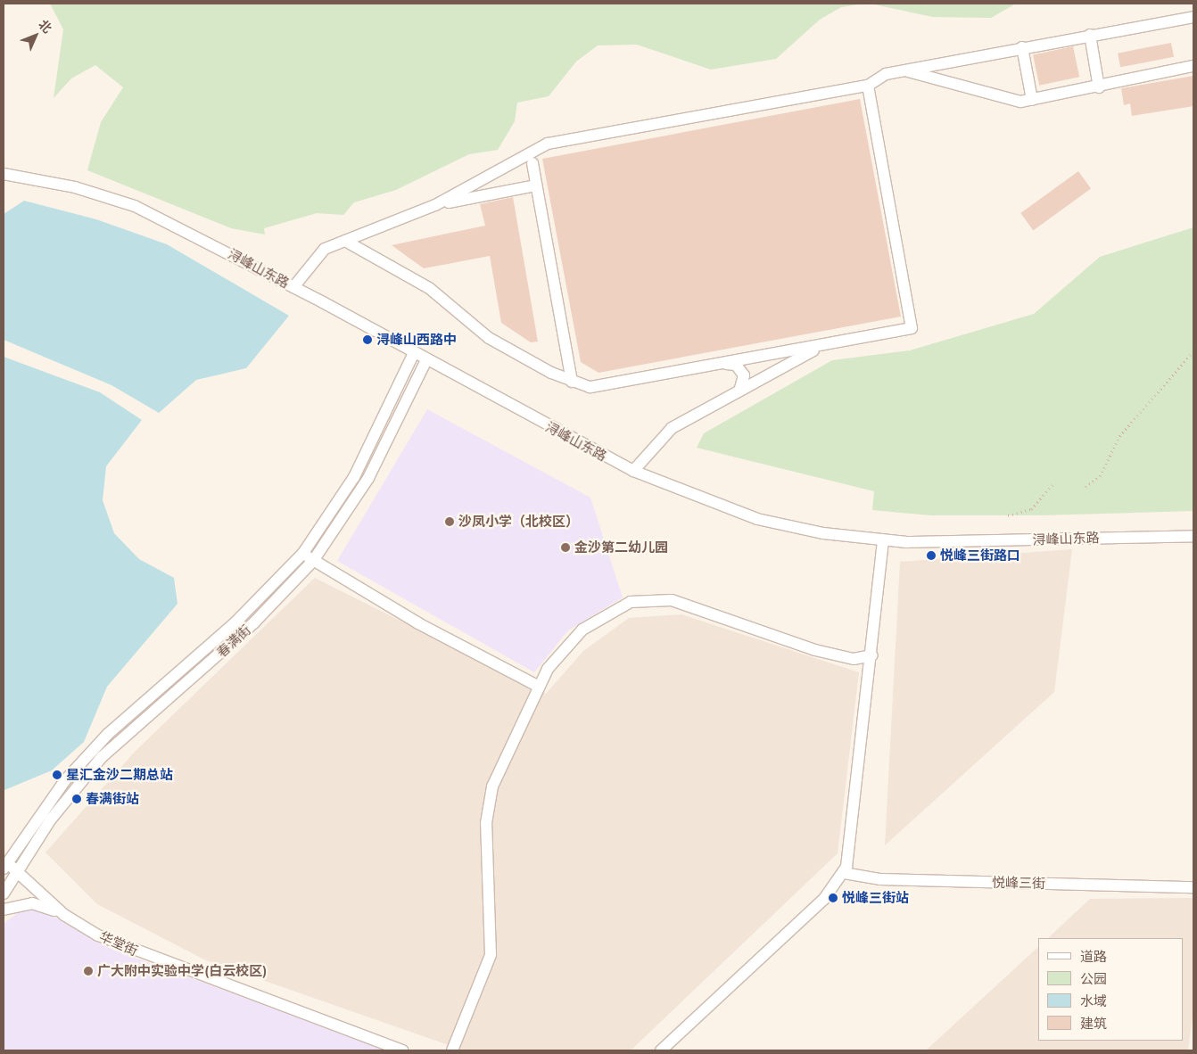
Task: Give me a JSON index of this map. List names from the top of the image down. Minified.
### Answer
{"streets":{"street":["浔峰山东路","春满街","悦峰三街","华堂街"]},"crossings":[["浔峰山东路","春满街"],["春满街","华堂街"]],"places":["浔峰山西路中","沙凤小学（北校区）","金沙第二幼儿园","悦峰三街路口","星汇金沙二期总站","春满街站","悦峰三街站","广大附中实验中学(白云校区)"],"legend":["道路","公园","水域","建筑"],"north":"top right"}
